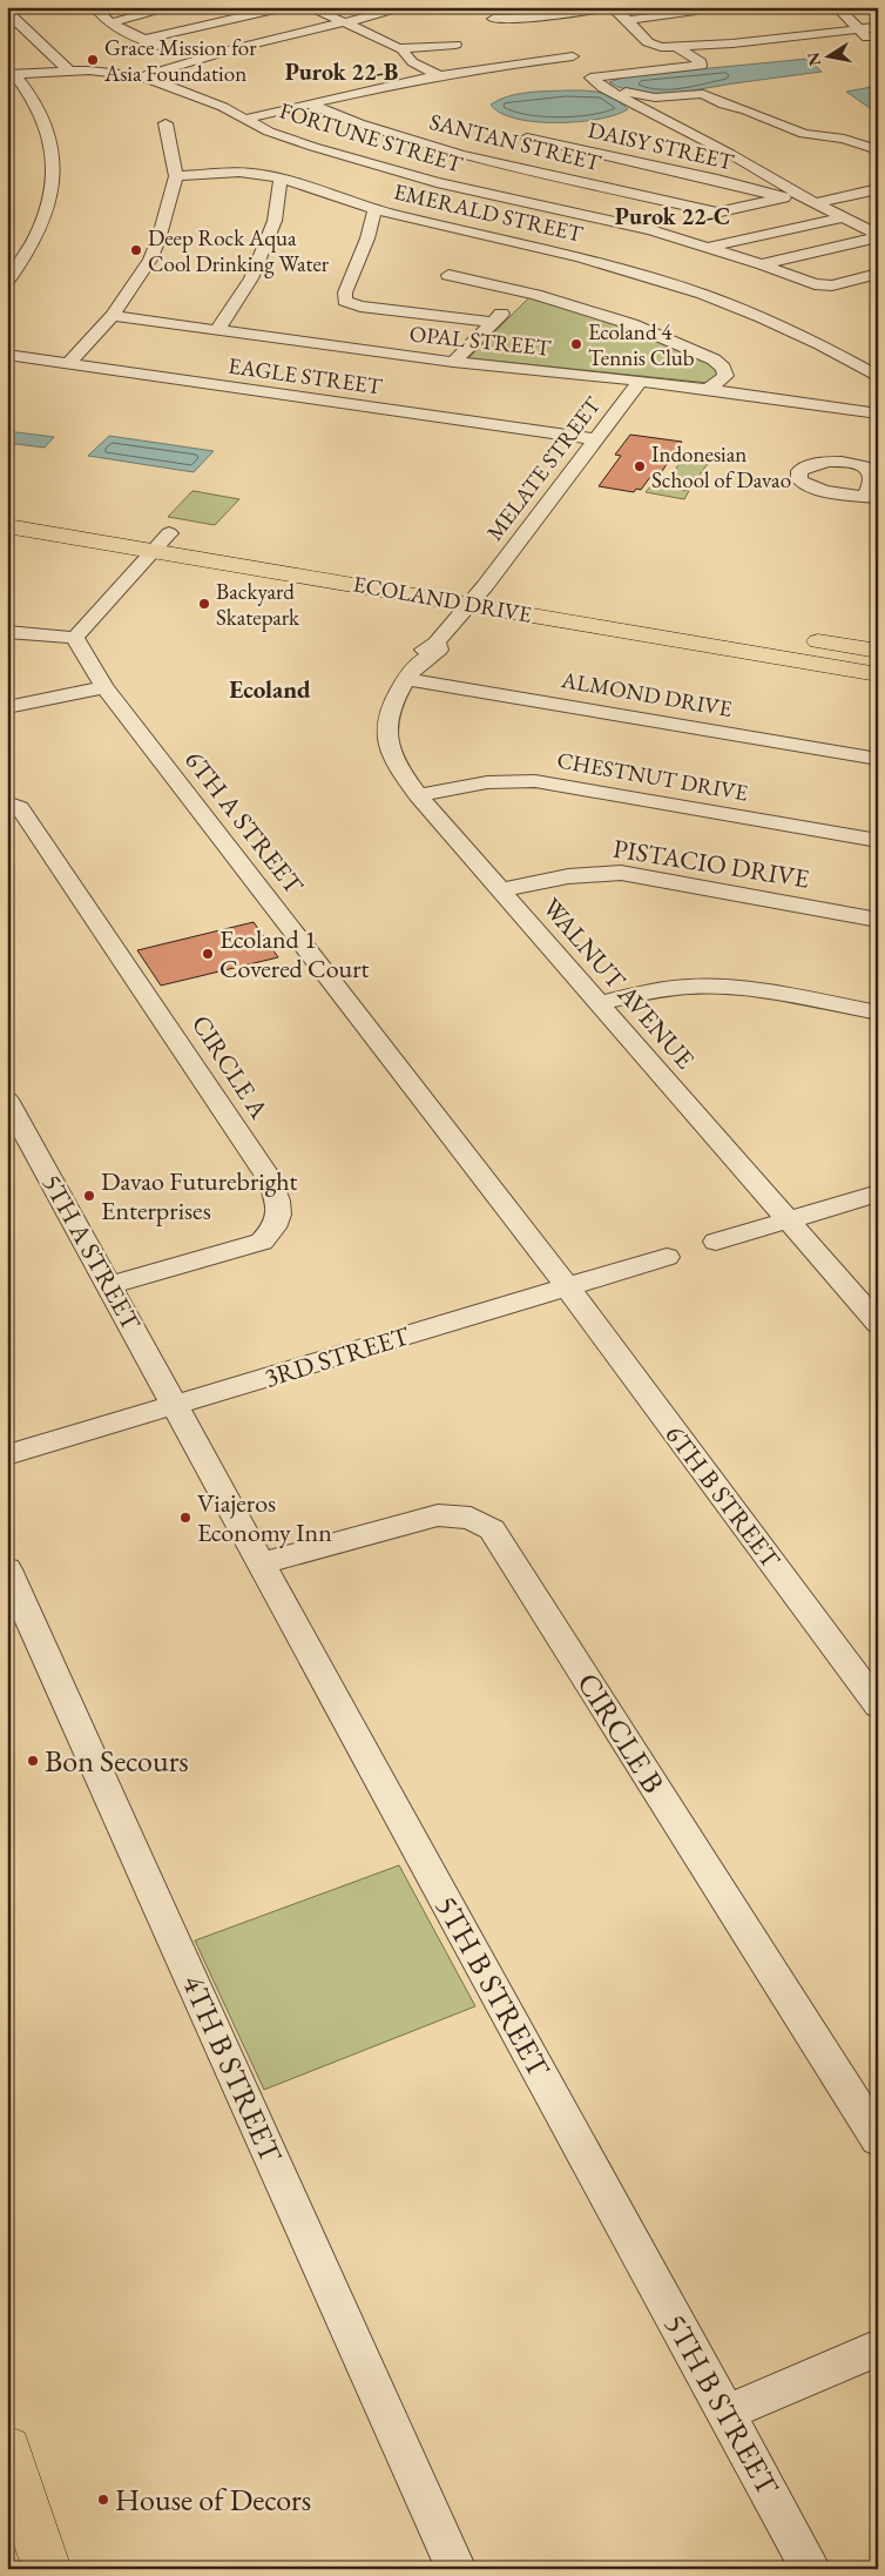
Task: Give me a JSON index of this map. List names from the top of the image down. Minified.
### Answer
{"streets":{"main road":["ECOLAND DRIVE"],"street":["FORTUNE STREET","SANTAN STREET","DAISY STREET","EMERALD STREET","OPAL STREET","EAGLE STREET","MELATE STREET","ALMOND DRIVE","CHESTNUT DRIVE","6TH A STREET","PISTACIO DRIVE","WALNUT AVENUE","CIRCLE A","5TH A STREET","3RD STREET","6TH B STREET","CIRCLE B","5TH B STREET","4TH B STREET"]},"crossings":[["OPAL STREET","MELATE STREET"],["EAGLE STREET","MELATE STREET"],["MELATE STREET","ECOLAND DRIVE"],["MELATE STREET","WALNUT AVENUE"],["ECOLAND DRIVE","WALNUT AVENUE"],["ALMOND DRIVE","WALNUT AVENUE"],["CHESTNUT DRIVE","WALNUT AVENUE"],["6TH A STREET","3RD STREET"],["6TH A STREET","6TH B STREET"],["PISTACIO DRIVE","WALNUT AVENUE"],["CIRCLE A","5TH A STREET"],["5TH A STREET","3RD STREET"],["5TH A STREET","5TH B STREET"],["3RD STREET","6TH B STREET"],["3RD STREET","5TH B STREET"],["CIRCLE B","5TH B STREET"]],"districts":["Purok 22-B","Purok 22-C","Ecoland"],"places":["Grace Mission for Asia Foundation","Deep Rock Aqua Cool Drinking Water","Ecoland 4 Tennis Club","Indonesian School of Davao","Backyard Skatepark","Ecoland 1 Covered Court","Davao Futurebright Enterprises","Viajeros Economy Inn","Bon Secours","House of Decors"],"north":"left"}
